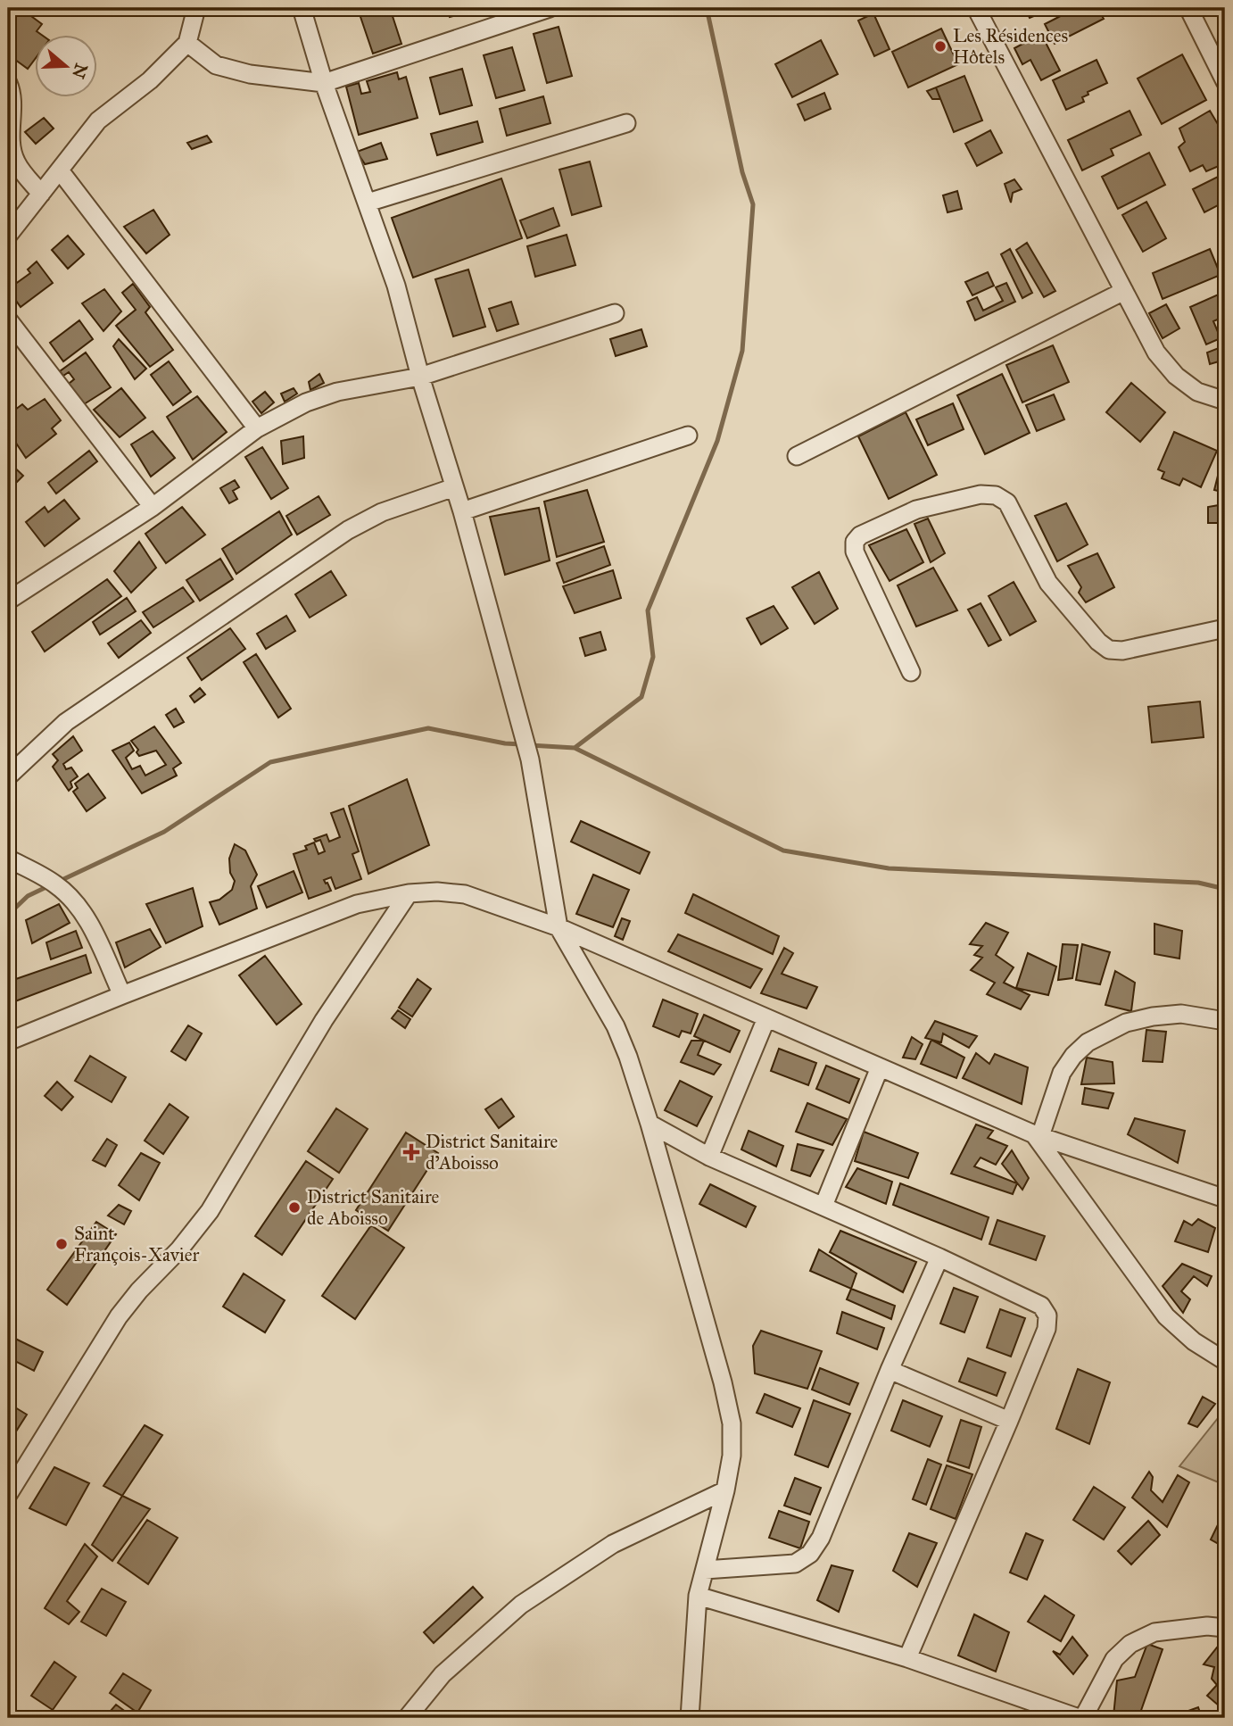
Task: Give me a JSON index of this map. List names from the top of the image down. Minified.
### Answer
{"places":{"other":["Les Résidences Hôtels","District Sanitaire de Aboisso","Saint François-Xavier"],"health":["District Sanitaire d'Aboisso"]},"north":"right"}
